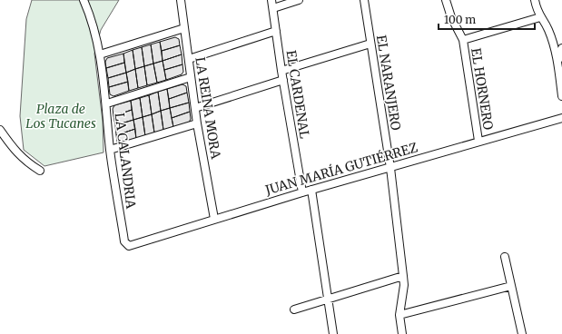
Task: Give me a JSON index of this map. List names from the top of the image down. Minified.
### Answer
{"streets":{"street":["EL NARANJERO","EL HORNERO","EL CARDENAL","LA REINA MORA","LA CALANDRIA","JUAN MARÍA GUTIÉRREZ"]},"crossings":[["EL NARANJERO","JUAN MARÍA GUTIÉRREZ"],["EL HORNERO","JUAN MARÍA GUTIÉRREZ"],["EL CARDENAL","JUAN MARÍA GUTIÉRREZ"],["LA REINA MORA","JUAN MARÍA GUTIÉRREZ"],["LA CALANDRIA","JUAN MARÍA GUTIÉRREZ"]],"parks":["Plaza de Los Tucanes"],"scale_bar":"100 m"}
